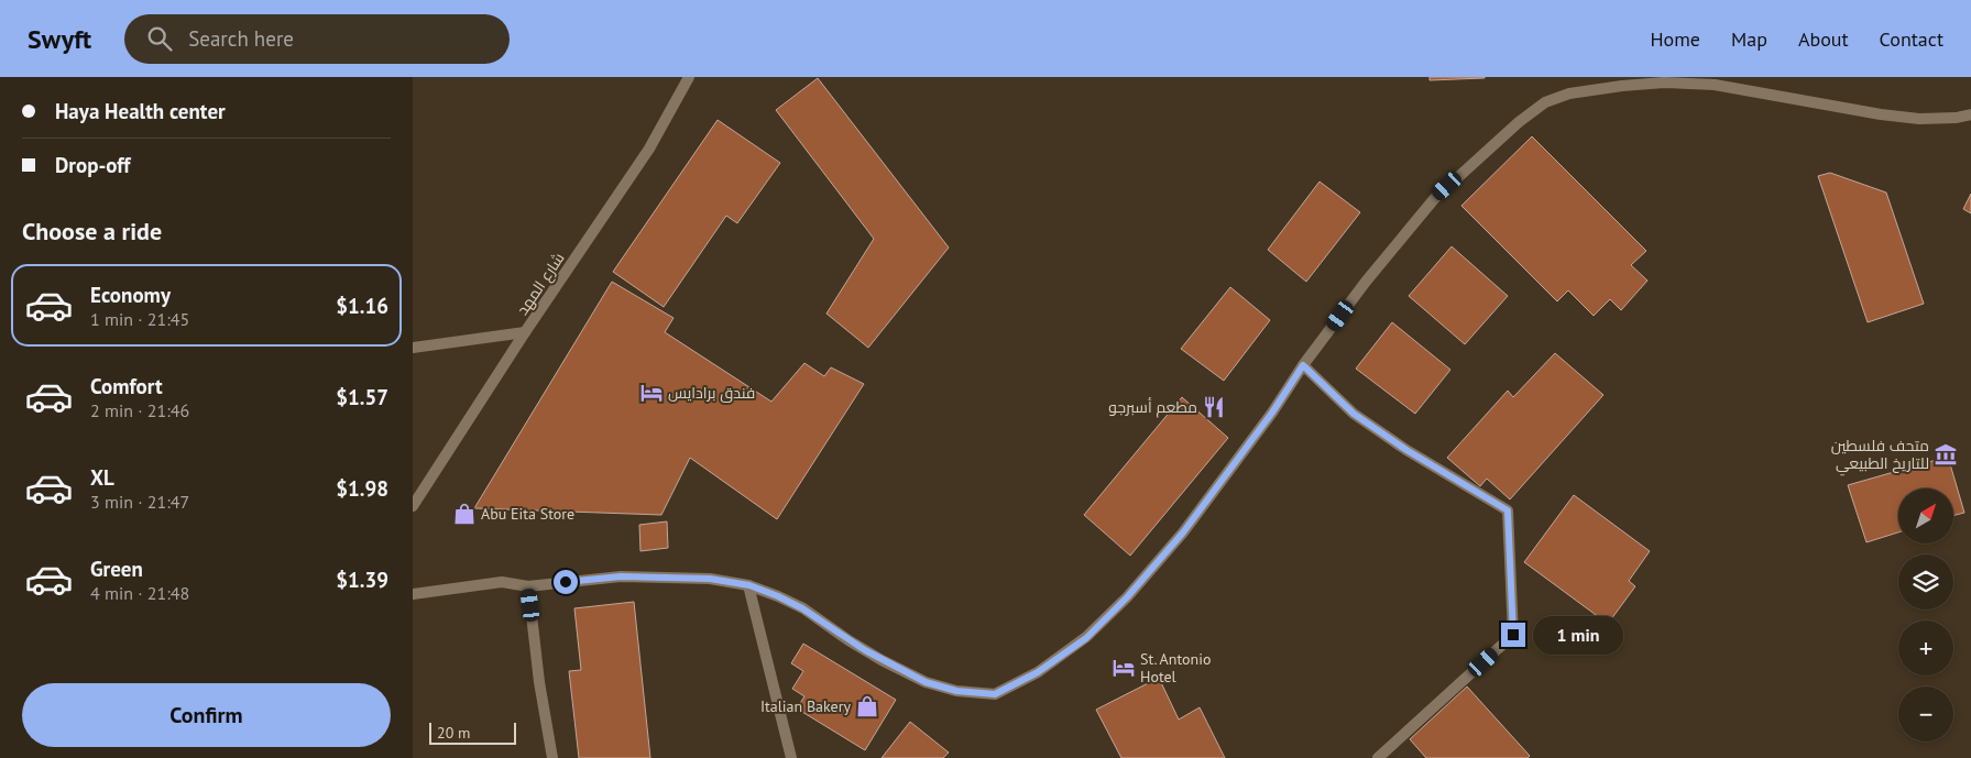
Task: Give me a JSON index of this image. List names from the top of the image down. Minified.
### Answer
{"streets":{"street":["شارع المهد"]},"places":{"hotel":["فندق برادايس","St. Antonio Hotel"],"restaurant":["مطعم أسبرجو"],"museum":["متحف فلسطين للتاريخ الطبيعي"],"shop":["Abu Eita Store","Italian Bakery"]},"scale_bar":"20 m","north":"top right","page":{"header":"Swyft","search":"Search here","nav":["Home","Map","About","Contact"],"banner":["Haya Health center","Drop-off"],"heading":"Choose a ride","list":[{"name":"Economy","note":"1 min · 21:45","value":"$1.16"},{"name":"Comfort","note":"2 min · 21:46","value":"$1.57"},{"name":"XL","note":"3 min · 21:47","value":"$1.98"},{"name":"Green","note":"4 min · 21:48","value":"$1.39"}],"map_buttons":["+","−"],"bubble":"1 min","buttons":"Confirm","scale":"20 m"}}
